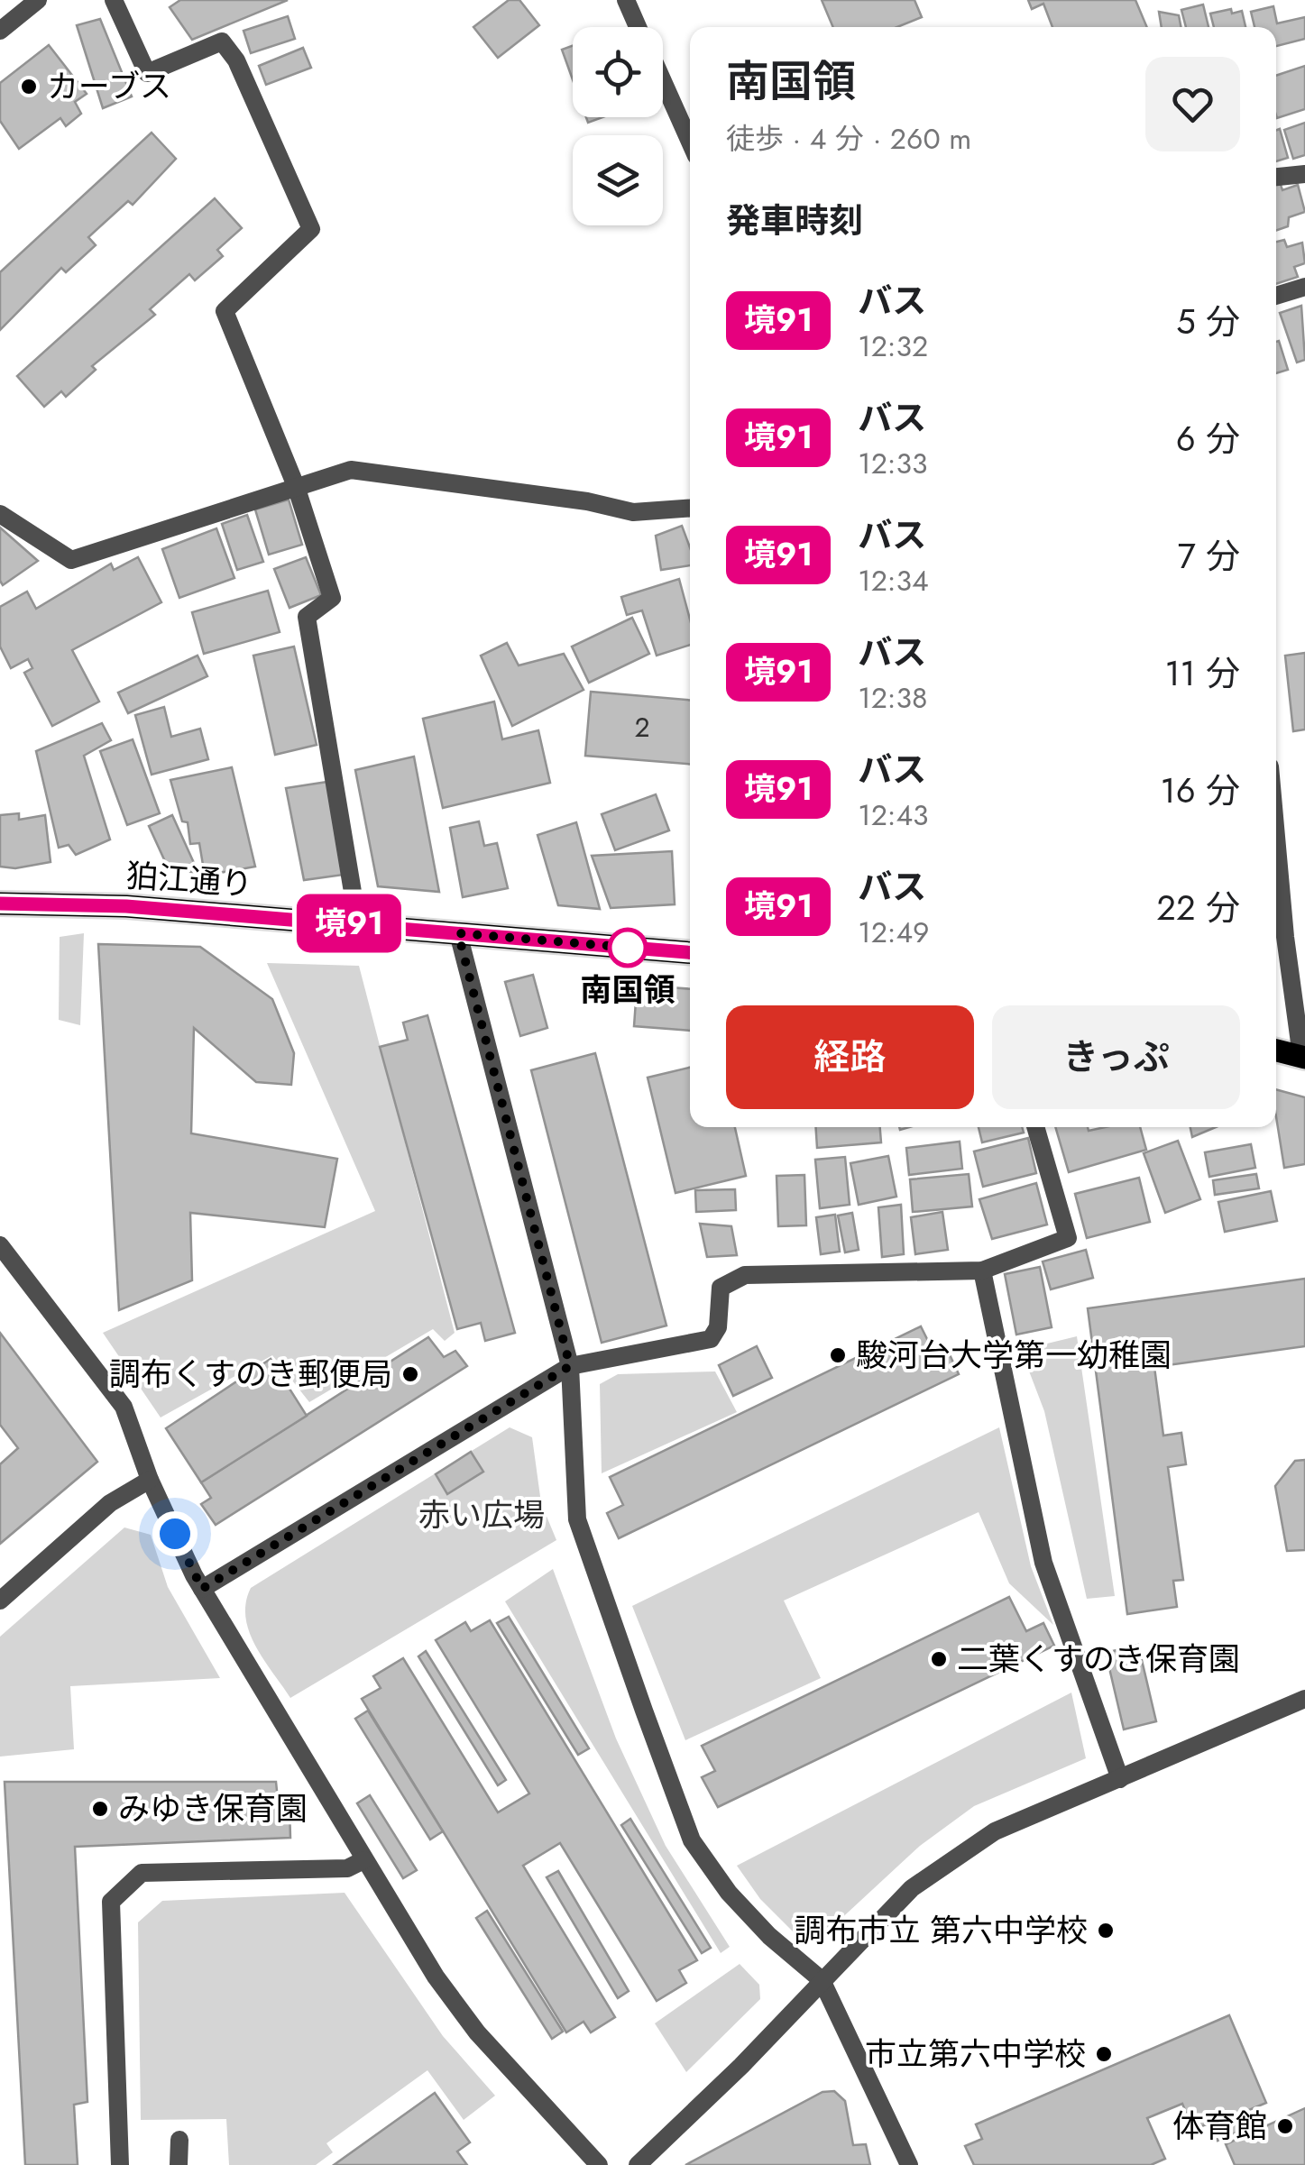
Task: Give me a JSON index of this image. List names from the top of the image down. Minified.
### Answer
{"streets":{"main road":["狛江通り"]},"parks":["赤い広場"],"places":["カーブス","南国領","駿河台大学第一幼稚園","調布くすのき郵便局","二葉くすのき保育園","みゆき保育園","調布市立 第六中学校","市立第六中学校","体育館"],"lines":["bus line 境91"],"house_numbers":["2"],"page":{"on_map":"境91","heading":[["南国領","徒歩 · 4 分 · 260 m"],"発車時刻"],"list":[{"mark":"境91","name":"バス","note":"12:32","value":"5 分"},{"mark":"境91","name":"バス","note":"12:33","value":"6 分"},{"mark":"境91","name":"バス","note":"12:34","value":"7 分"},{"mark":"境91","name":"バス","note":"12:38","value":"11 分"},{"mark":"境91","name":"バス","note":"12:43","value":"16 分"},{"mark":"境91","name":"バス","note":"12:49","value":"22 分"}],"buttons":["経路","きっぷ"]}}
